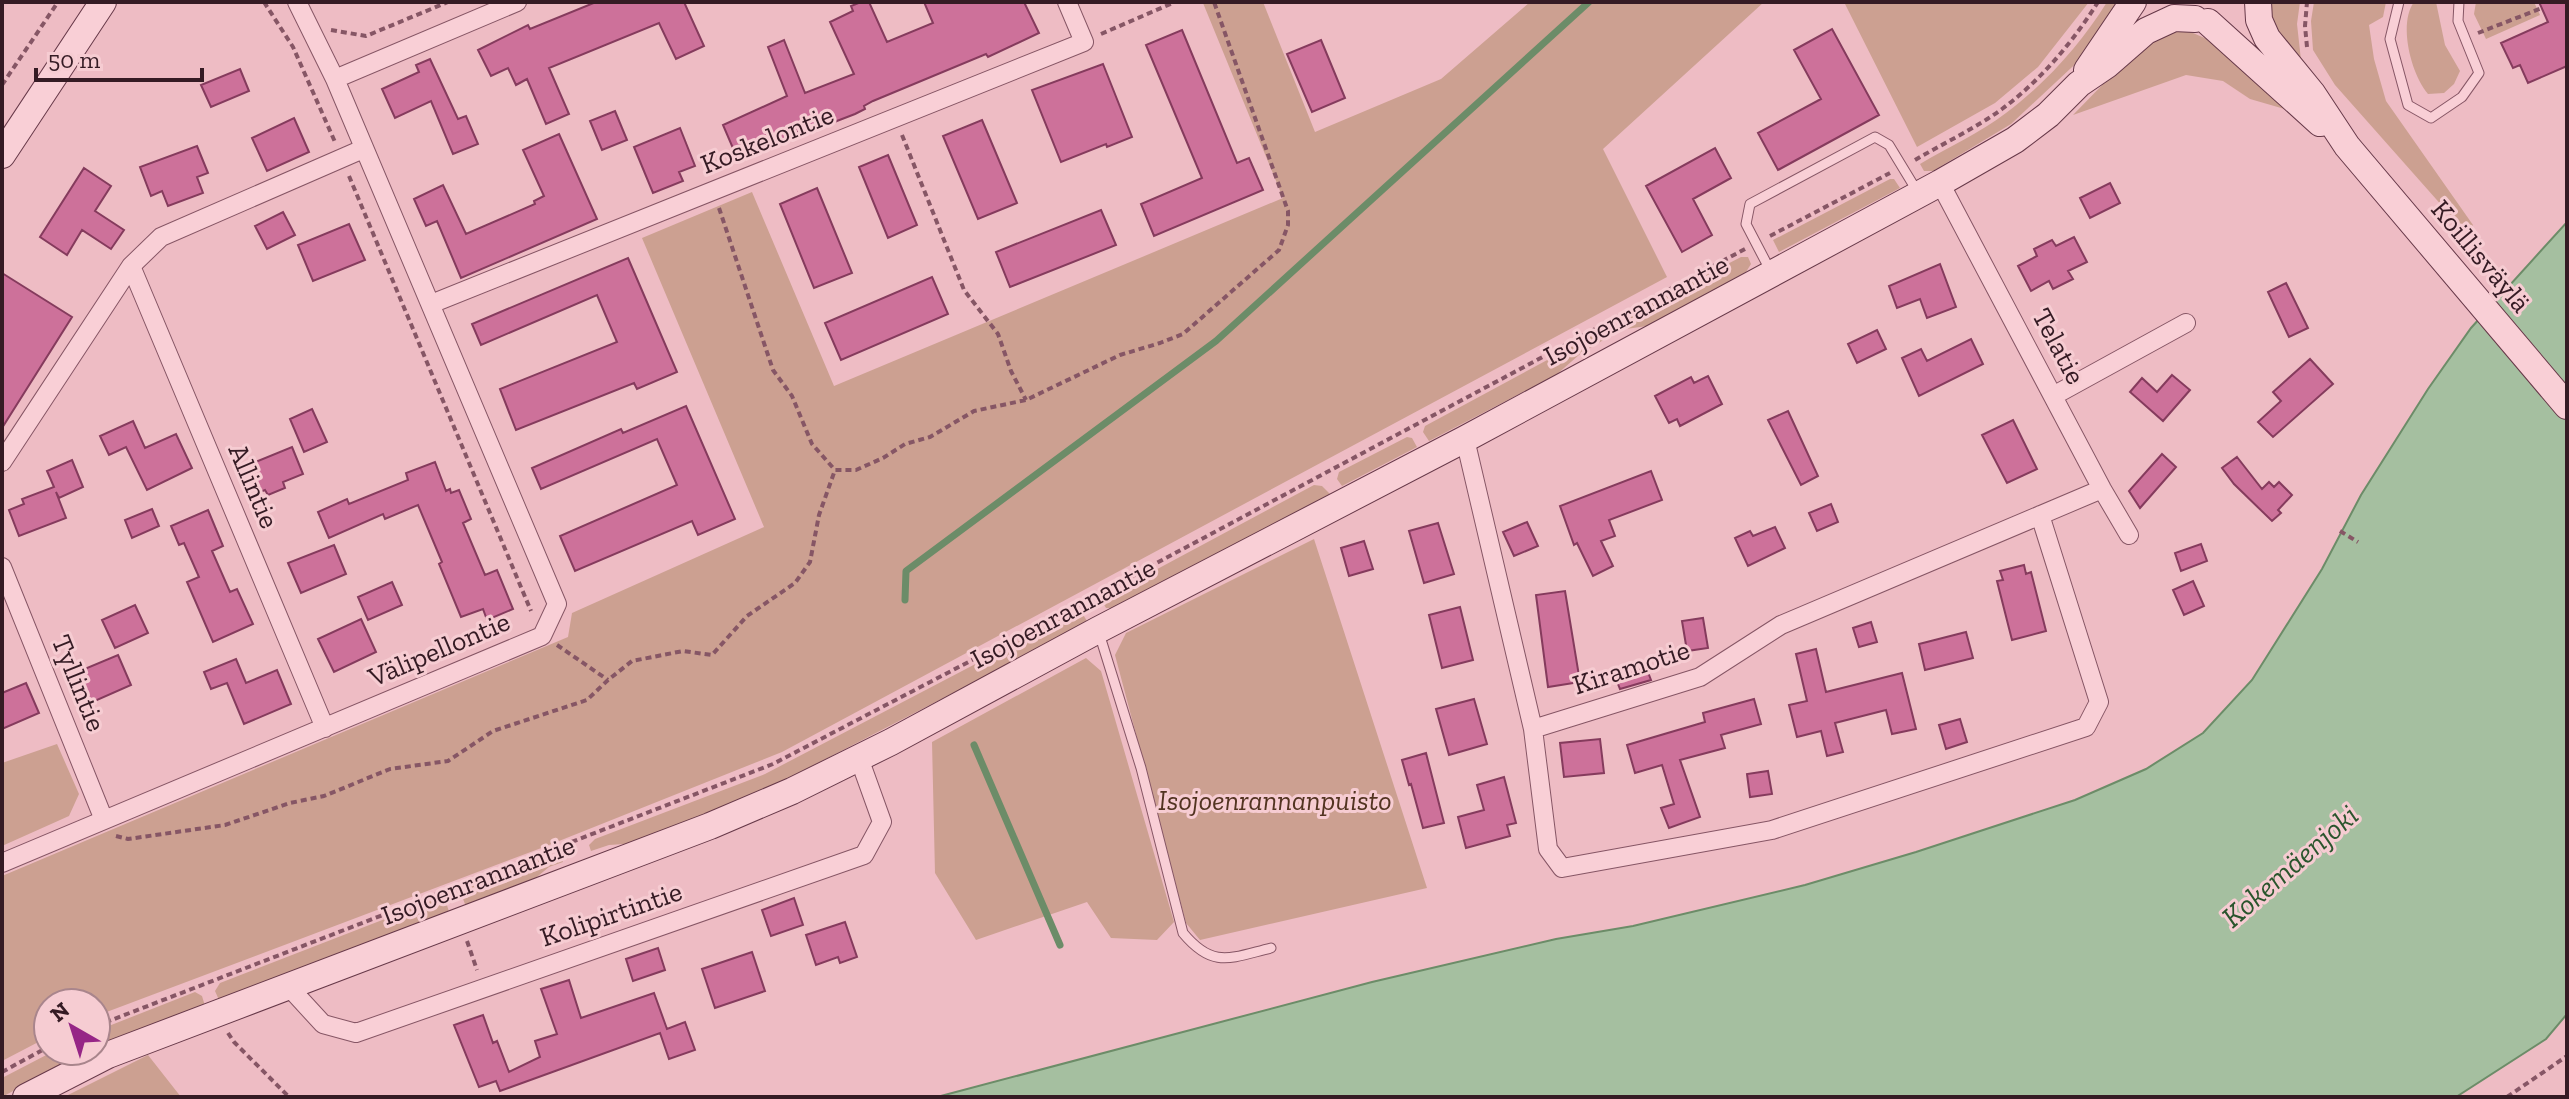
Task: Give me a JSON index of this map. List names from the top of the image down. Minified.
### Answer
{"streets":{"street":["Koskelontie","Koillisväylä","Isojoenrannantie","Telatie","Allintie","Välipellontie","Kiramotie","Tyllintie","Kolipirtintie"]},"crossings":[["Koskelontie","Välipellontie"],["Koillisväylä","Isojoenrannantie"],["Isojoenrannantie","Telatie"],["Isojoenrannantie","Kolipirtintie"],["Telatie","Kiramotie"],["Allintie","Välipellontie"],["Välipellontie","Tyllintie"]],"water":["Kokemäenjoki"],"parks":["Isojoenrannanpuisto"],"scale_bar":"50 m","north":"top left"}
